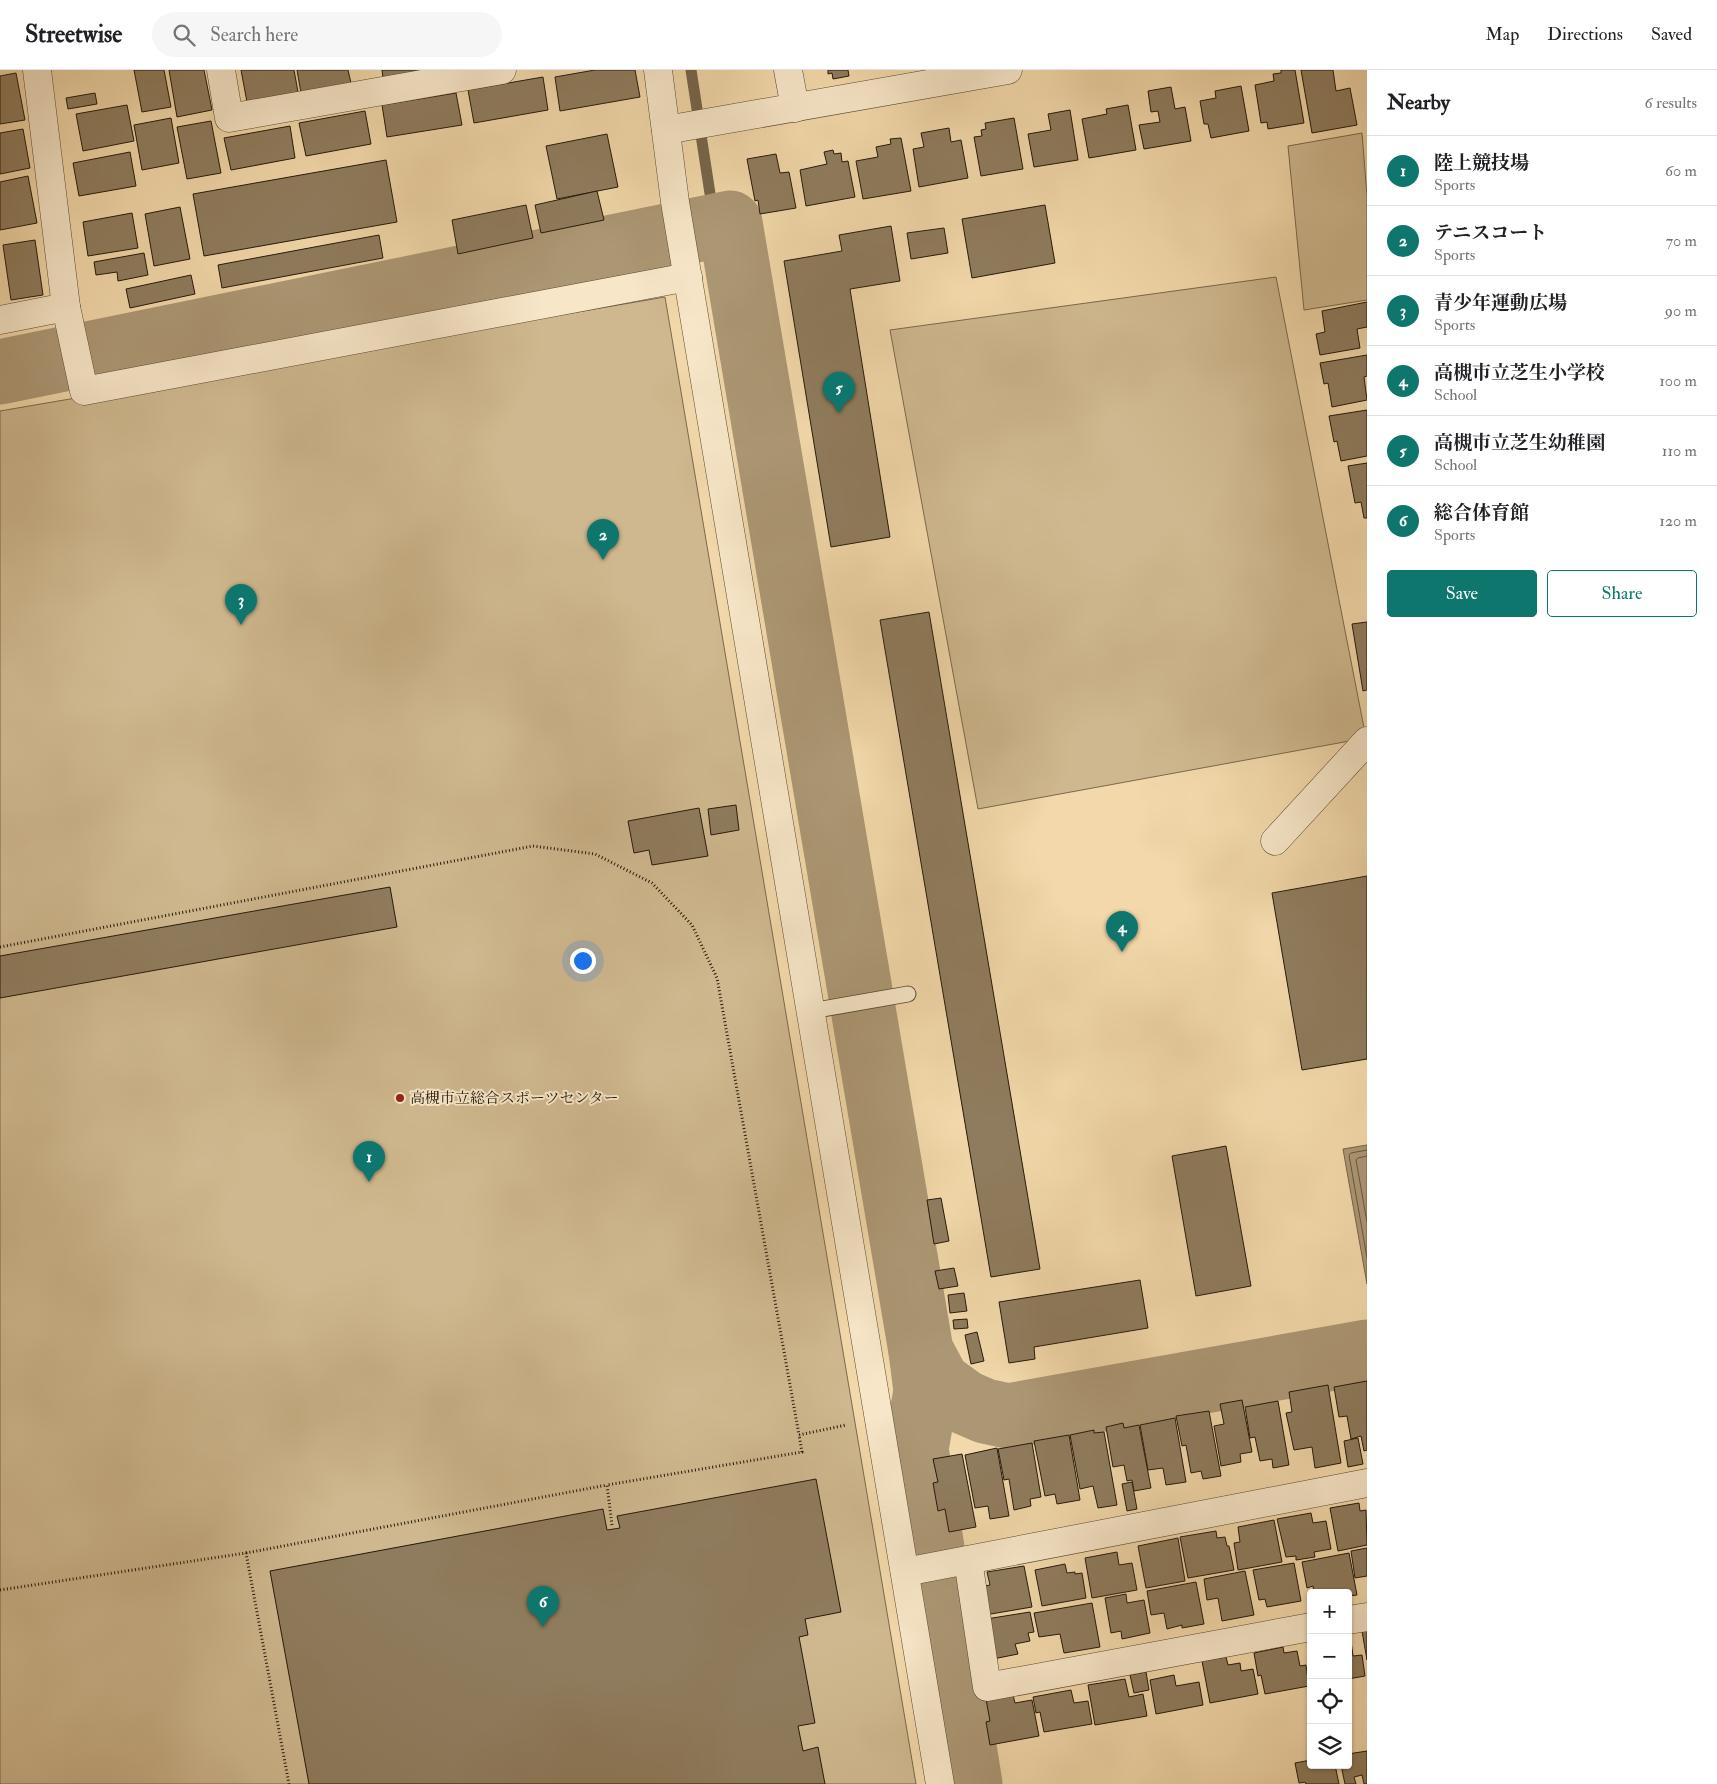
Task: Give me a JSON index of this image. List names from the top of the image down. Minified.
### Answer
{"places":["高槻市立総合スポーツセンター"],"page":{"header":"Streetwise","search":"Search here","nav":["Map","Directions","Saved"],"heading":["Nearby","6 results"],"list":[{"mark":"1","name":"陸上競技場","note":"Sports","value":"60 m"},{"mark":"2","name":"テニスコート","note":"Sports","value":"70 m"},{"mark":"3","name":"青少年運動広場","note":"Sports","value":"90 m"},{"mark":"4","name":"高槻市立芝生小学校","note":"School","value":"100 m"},{"mark":"5","name":"高槻市立芝生幼稚園","note":"School","value":"110 m"},{"mark":"6","name":"総合体育館","note":"Sports","value":"120 m"}],"pins":["5","2","3","4","1","6"],"buttons":["Save","Share"],"map_buttons":["+","−"]}}
